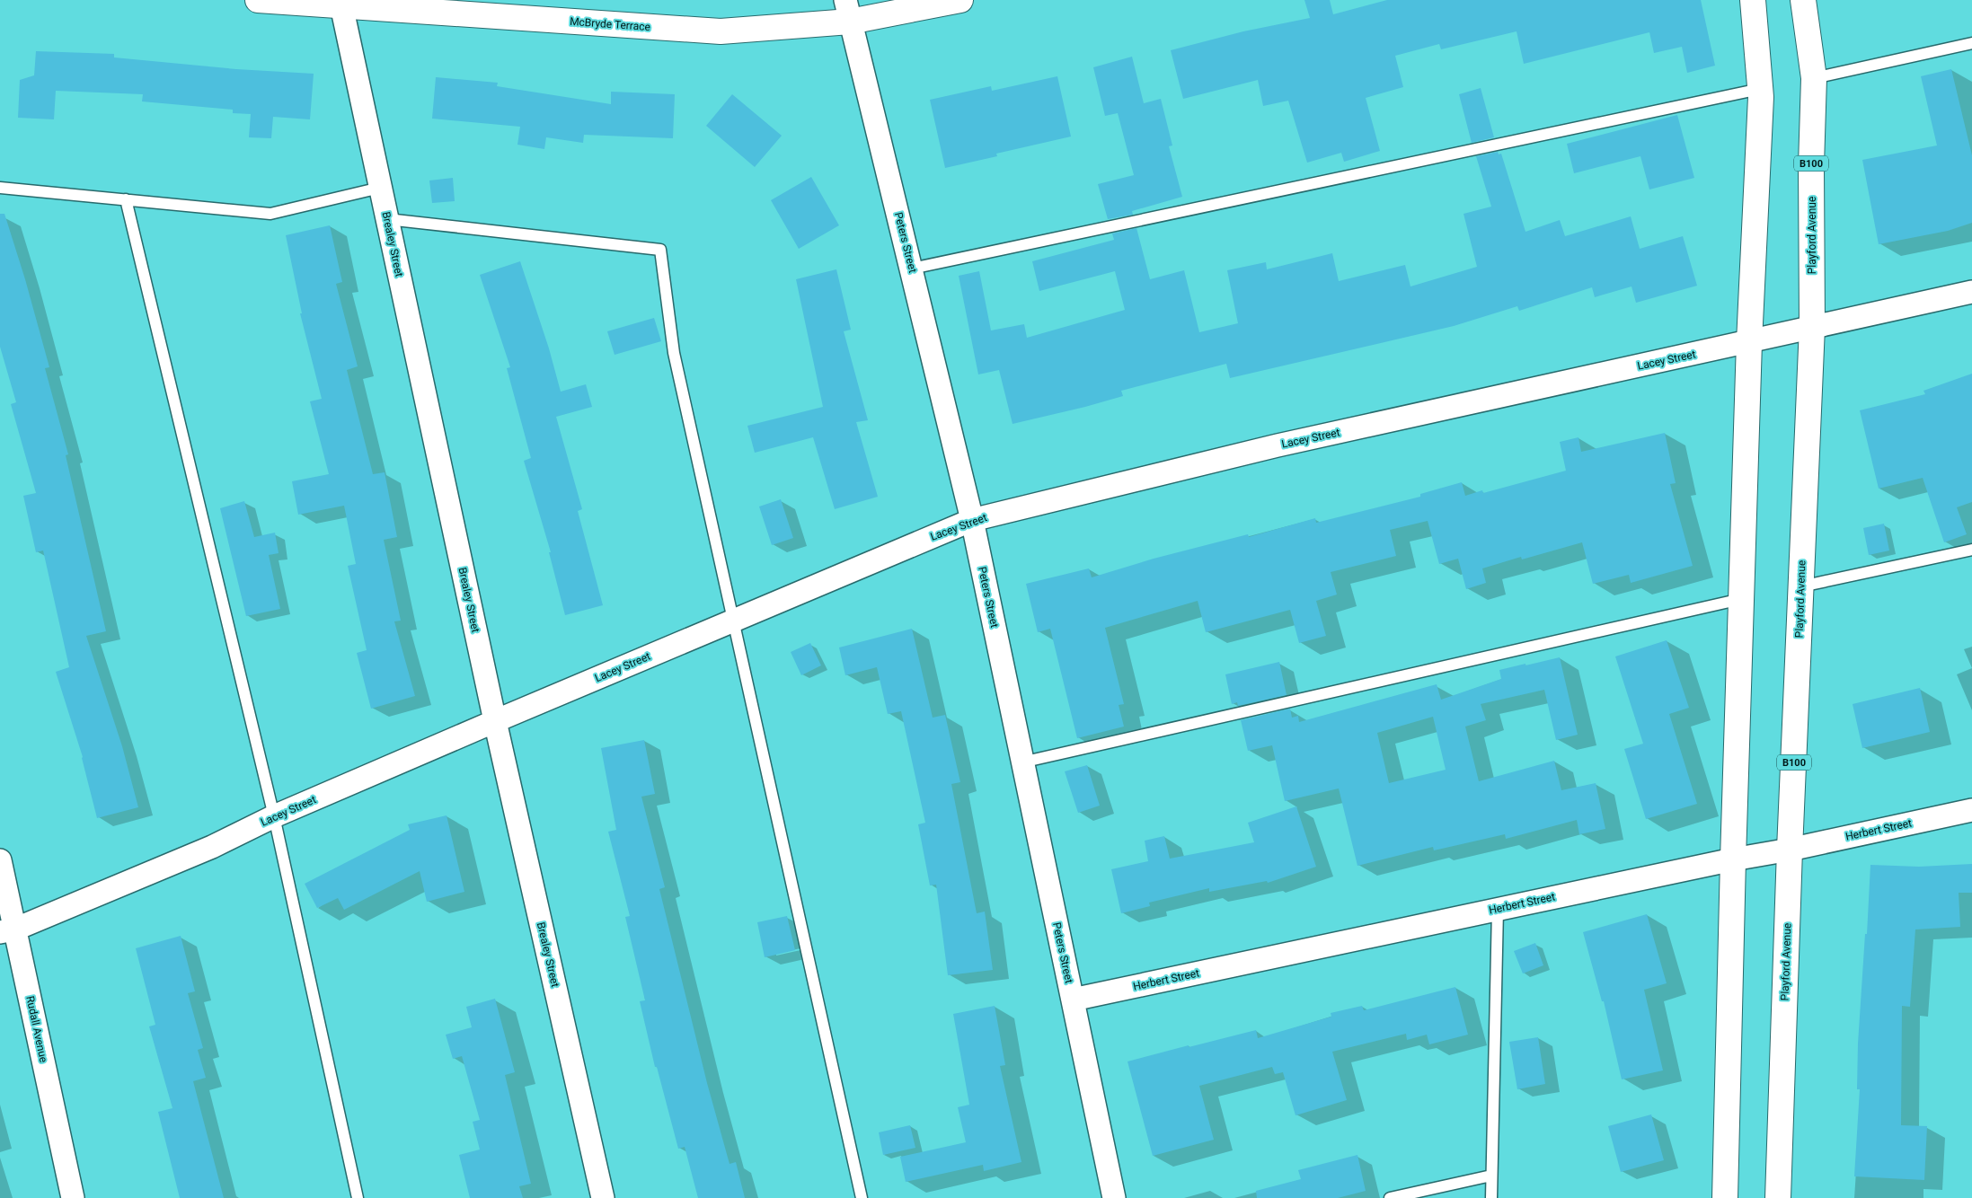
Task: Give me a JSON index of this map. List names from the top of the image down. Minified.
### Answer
{"streets":{"main road":["McBryde Terrace","B100","Playford Avenue"],"street":["Peters Street","Brealey Street","Lacey Street","Herbert Street","Rudall Avenue"]},"crossings":[["McBryde Terrace","Peters Street"],["McBryde Terrace","Brealey Street"],["Playford Avenue","Lacey Street"],["Playford Avenue","Herbert Street"],["Peters Street","Lacey Street"],["Peters Street","Herbert Street"],["Brealey Street","Lacey Street"],["Lacey Street","Rudall Avenue"]]}
